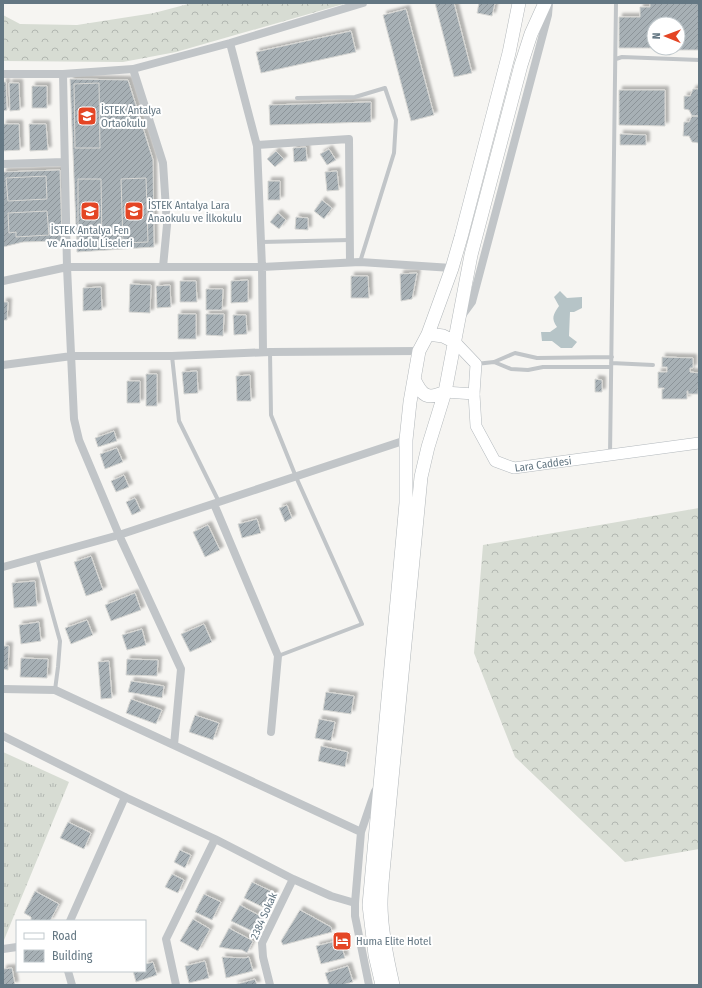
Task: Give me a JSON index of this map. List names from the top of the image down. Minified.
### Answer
{"streets":{"street":["Lara Caddesi","2384 Sokak"]},"places":{"school or university":["İSTEK Antalya Ortaokulu","İSTEK Antalya Fen ve Anadolu Liseleri","İSTEK Antalya Lara Anaokulu ve İlkokulu"],"hotel":["Huma Elite Hotel"]},"legend":["Road","Building"],"north":"left"}
